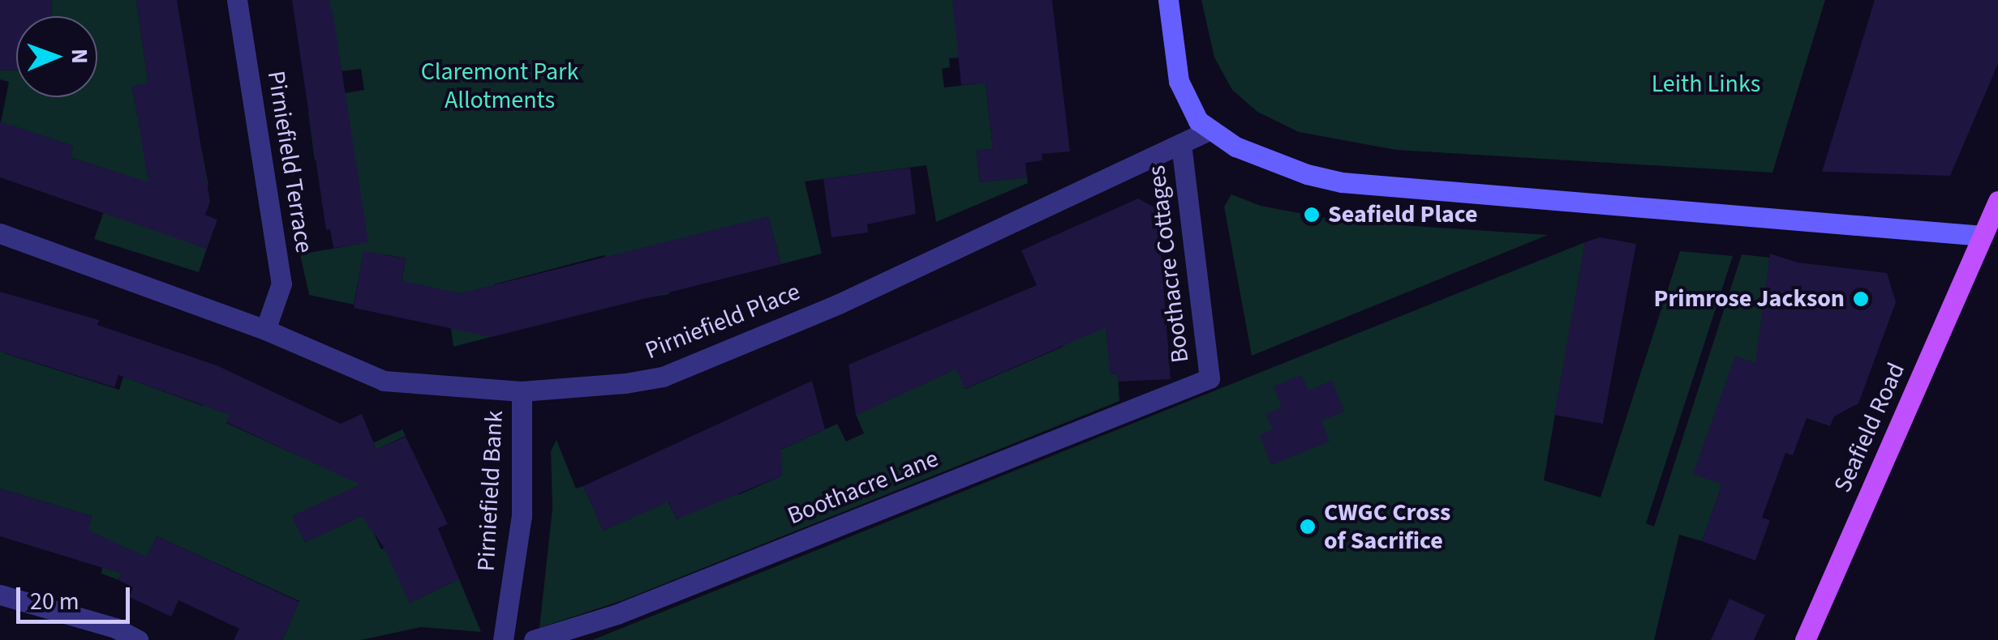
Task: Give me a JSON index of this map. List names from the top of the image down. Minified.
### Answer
{"streets":{"main road":["Seafield Road"],"street":["Pirniefield Terrace","Boothacre Cottages","Pirniefield Place","Boothacre Lane","Pirniefield Bank"]},"crossings":[["Pirniefield Terrace","Pirniefield Place"],["Boothacre Cottages","Pirniefield Place"],["Boothacre Cottages","Boothacre Lane"],["Pirniefield Place","Pirniefield Bank"]],"parks":["Claremont Park Allotments","Leith Links"],"places":["Seafield Place","Primrose Jackson","CWGC Cross of Sacrifice"],"scale_bar":"20 m","north":"right"}
